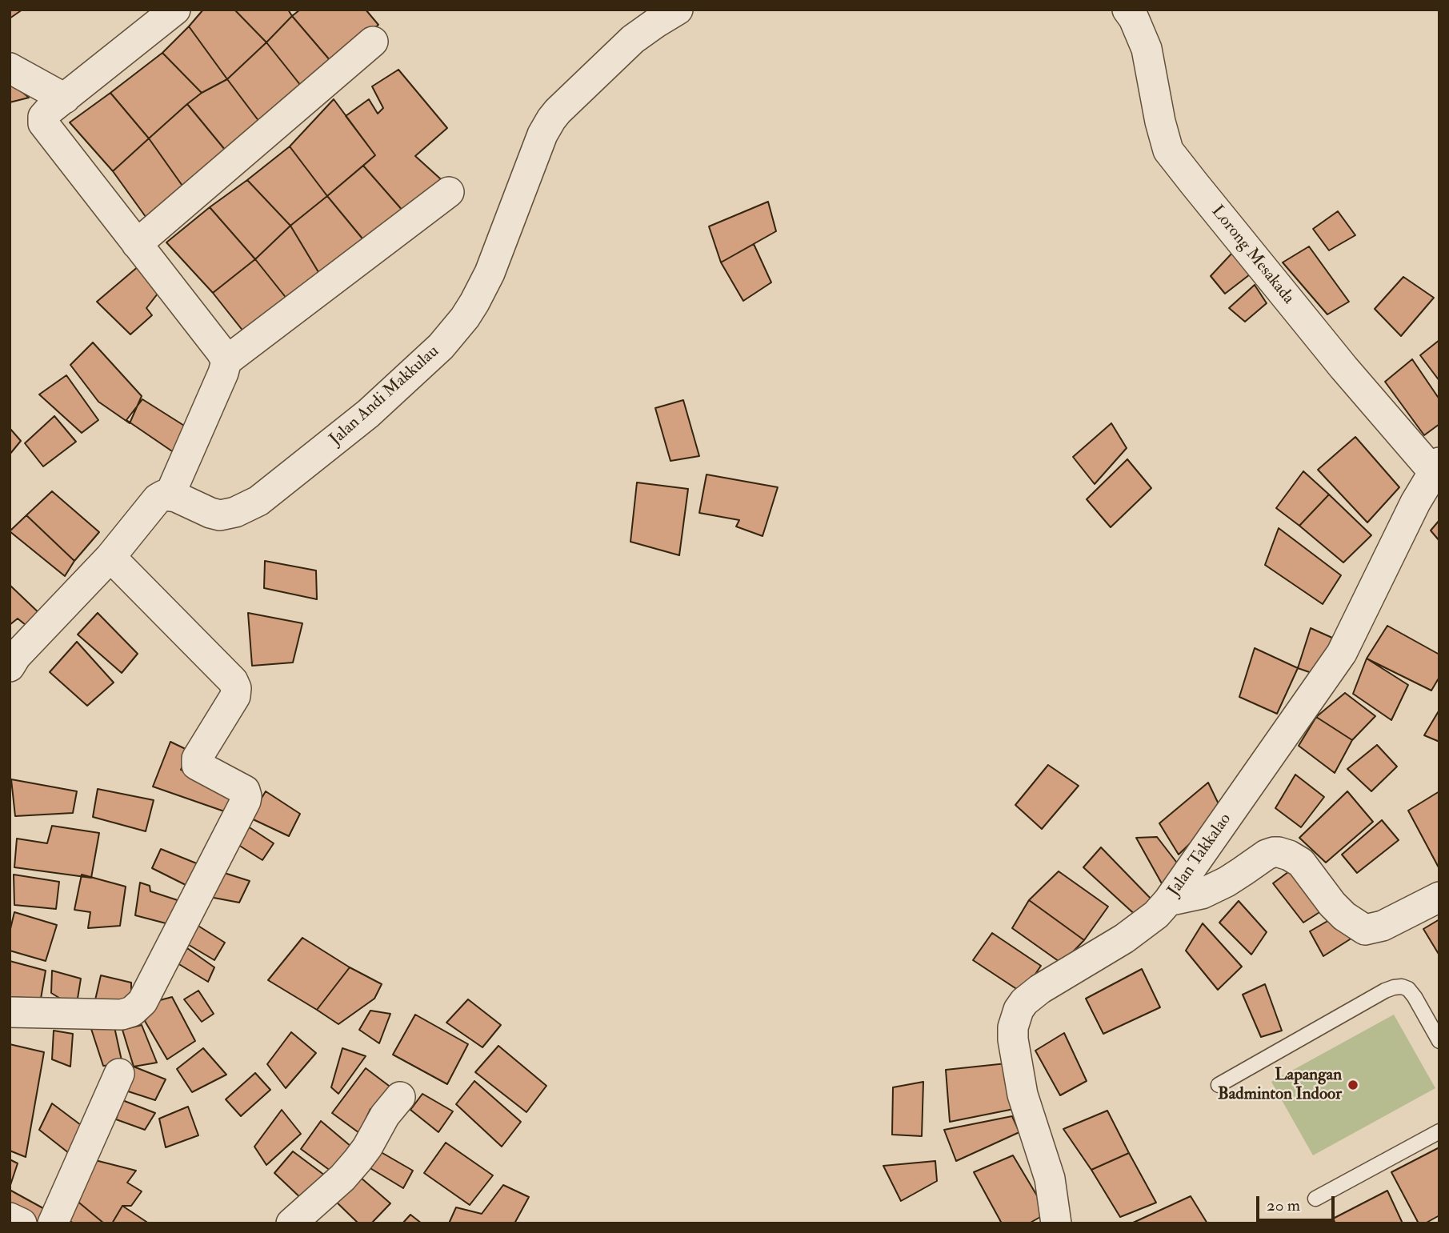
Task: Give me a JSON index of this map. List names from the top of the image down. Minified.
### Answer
{"streets":{"street":["Lorong Mesakada","Jalan Andi Makkulau","Jalan Takkalao"]},"crossings":[["Lorong Mesakada","Jalan Takkalao"]],"places":["Lapangan Badminton Indoor"],"scale_bar":"20 m"}
